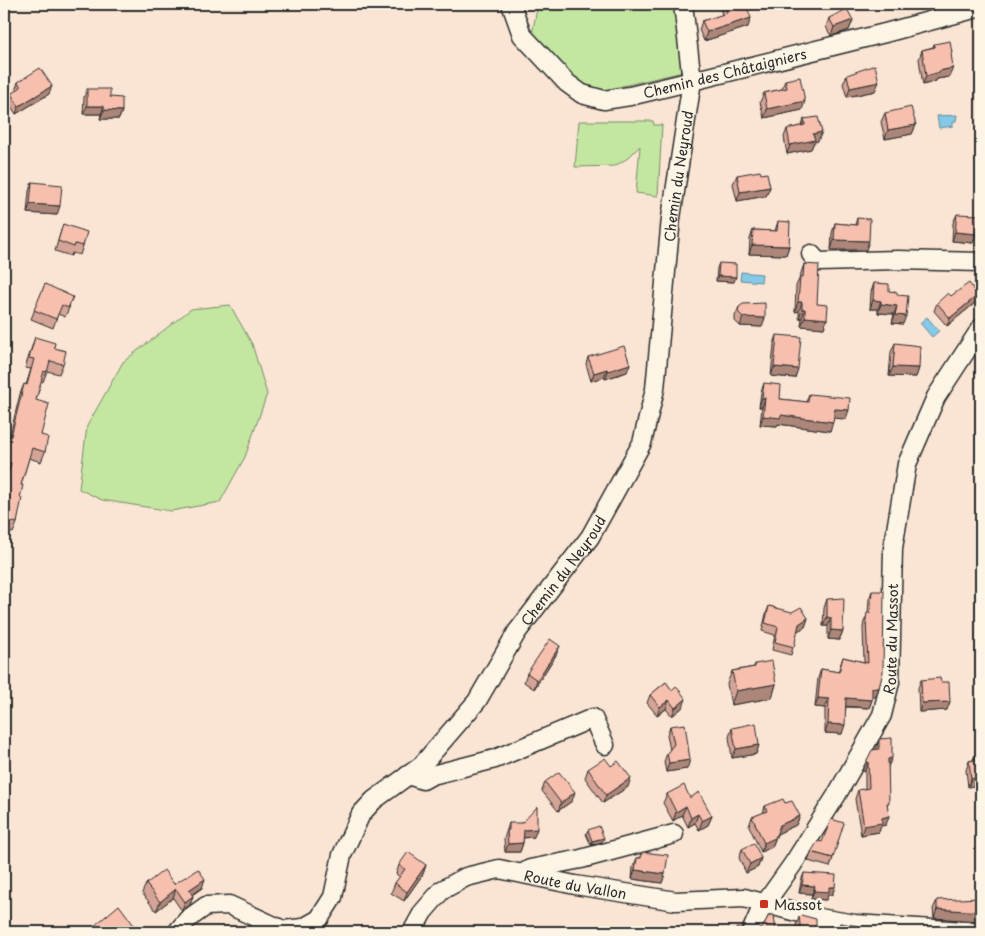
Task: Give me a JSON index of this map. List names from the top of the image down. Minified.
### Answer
{"streets":{"street":["Chemin des Châtaigniers","Chemin du Neyroud","Route du Massot","Route du Vallon"]},"crossings":[["Chemin des Châtaigniers","Chemin du Neyroud"],["Route du Massot","Route du Vallon"]],"places":{"transit":["Massot"]}}
